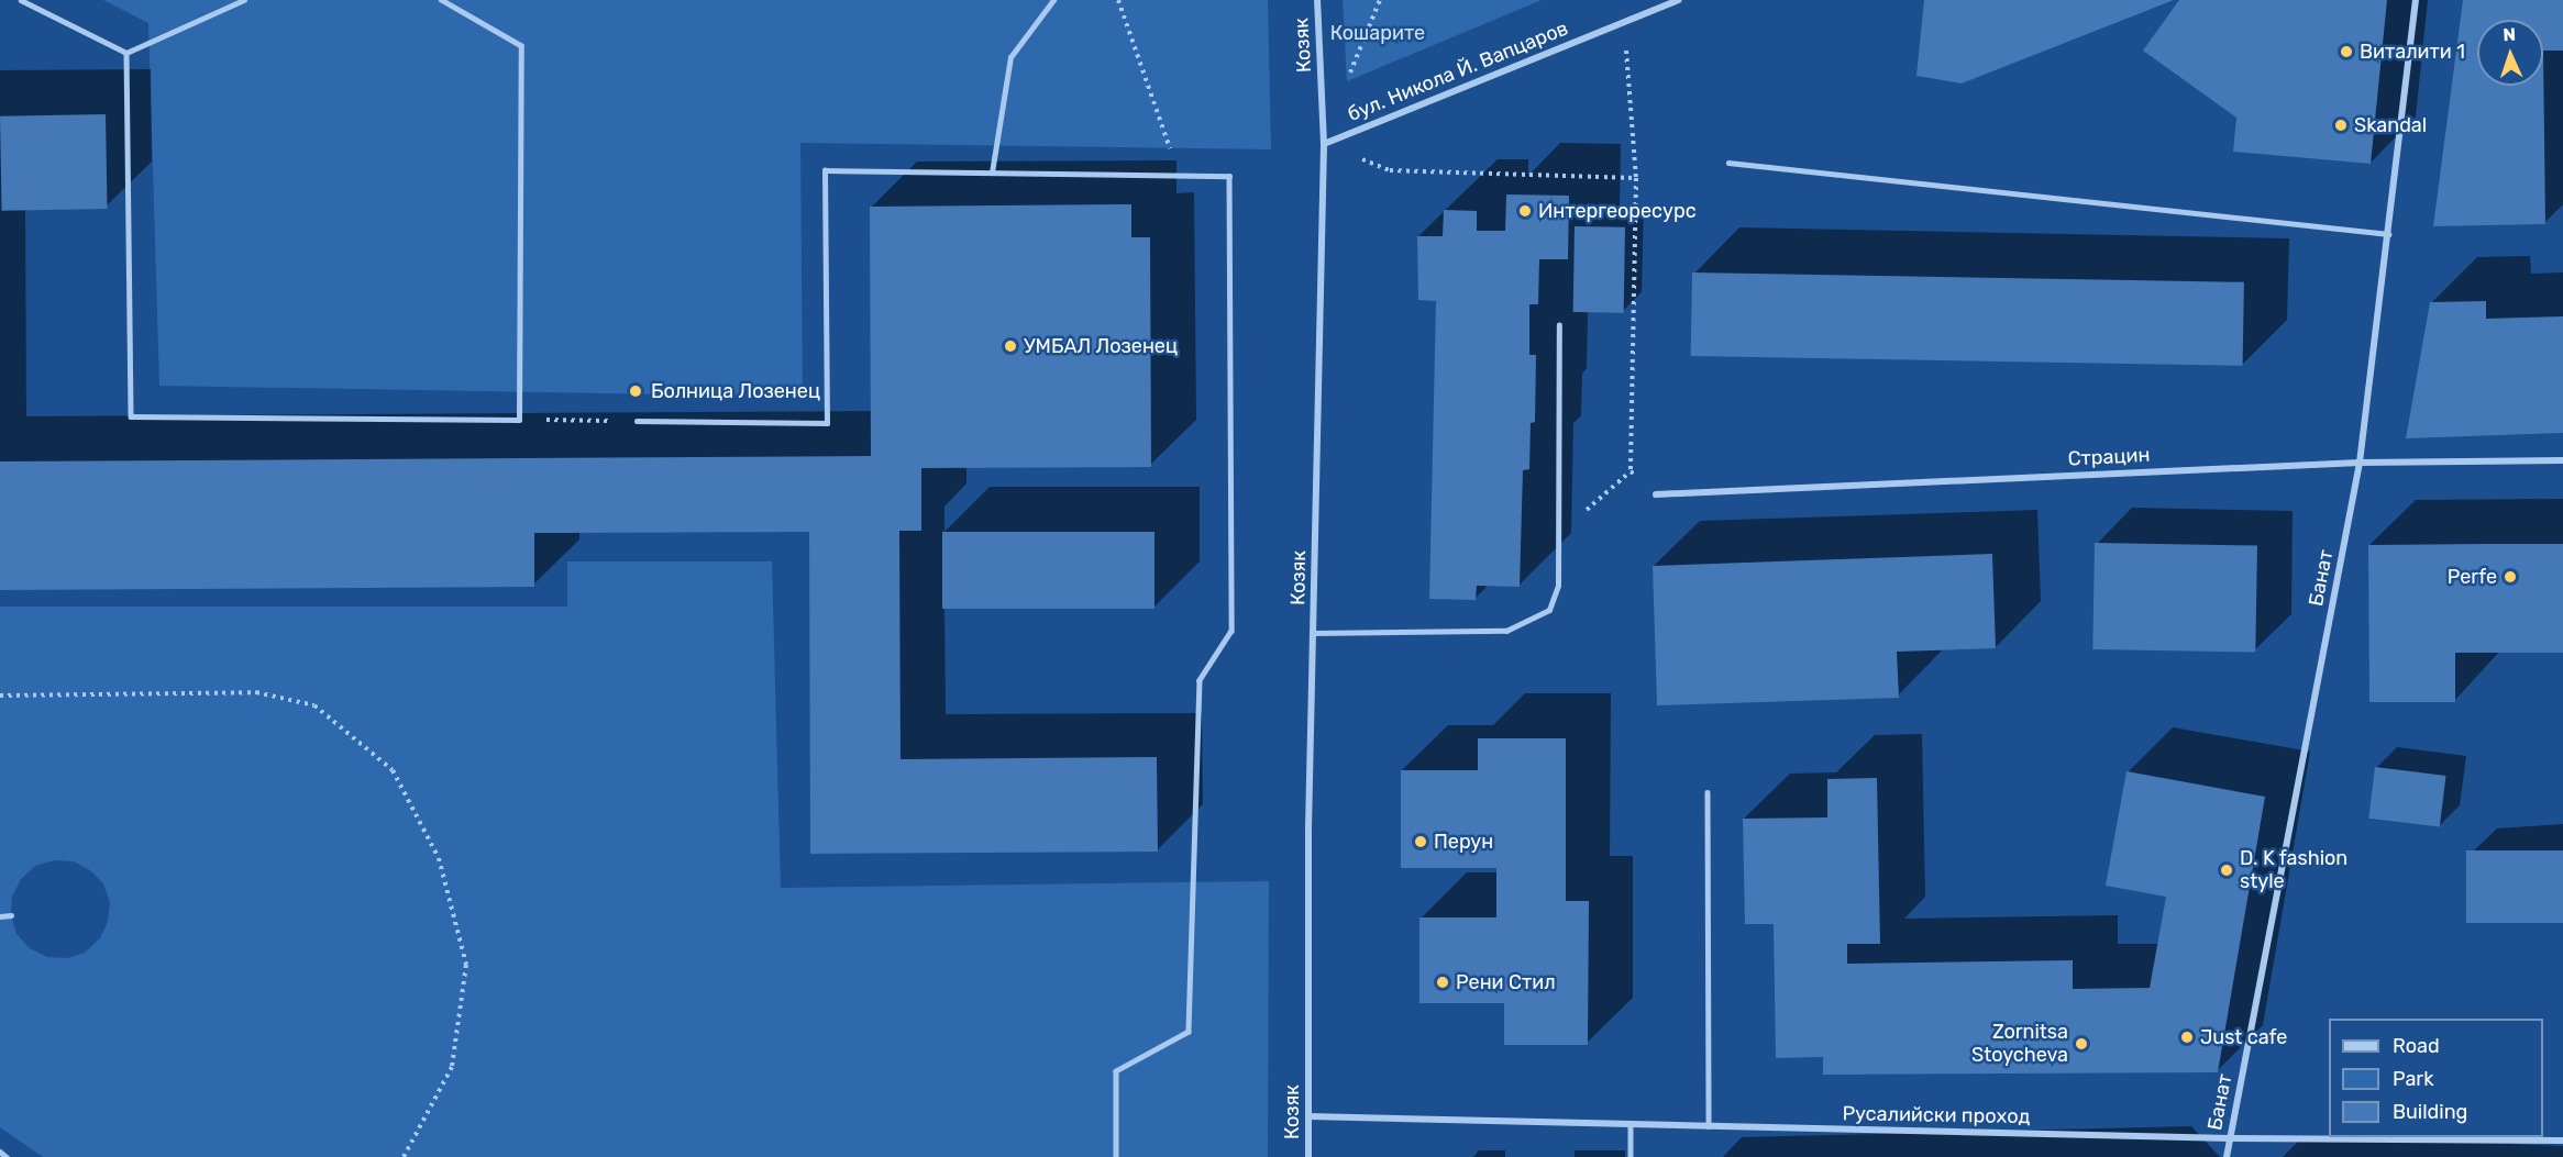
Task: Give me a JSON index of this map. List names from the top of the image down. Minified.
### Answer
{"streets":{"street":["Козяк","бул. Никола Й. Вапцаров","Страцин","Банат","Русалийски проход"]},"crossings":[["Козяк","бул. Никола Й. Вапцаров"],["Козяк","Русалийски проход"],["Страцин","Банат"],["Банат","Русалийски проход"]],"parks":["Кошарите"],"places":["Виталити 1","Skandal","Интергеоресурс","УМБАЛ Лозенец","Болница Лозенец","Perfe","Перун","D. K fashion style","Рени Стил","Just cafe","Zornitsa Stoycheva"],"legend":["Road","Park","Building"],"north":"top"}
